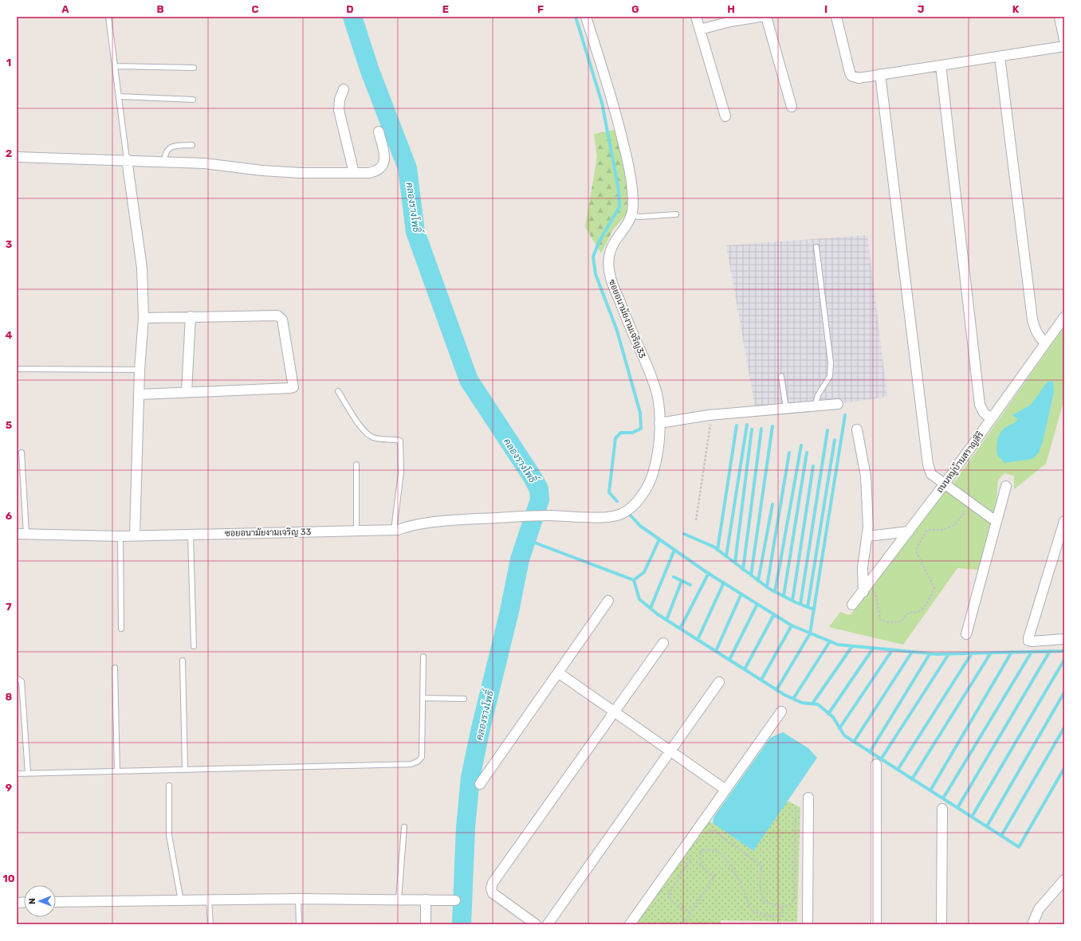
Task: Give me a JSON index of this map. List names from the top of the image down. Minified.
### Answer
{"streets":{"street":["ซอยอนามัยงามเจริญ33","ถนนหมู่บ้านสราญสิริ","ซอยอนามัยงามเจริญ 33"]},"crossings":[["ซอยอนามัยงามเจริญ33","ซอยอนามัยงามเจริญ 33"]],"water":["คลองรางโพธิ์"],"north":"left","grid":{"columns":["A","B","C","D","E","F","G","H","I","J","K"],"rows":["1","2","3","4","5","6","7","8","9","10"]}}
